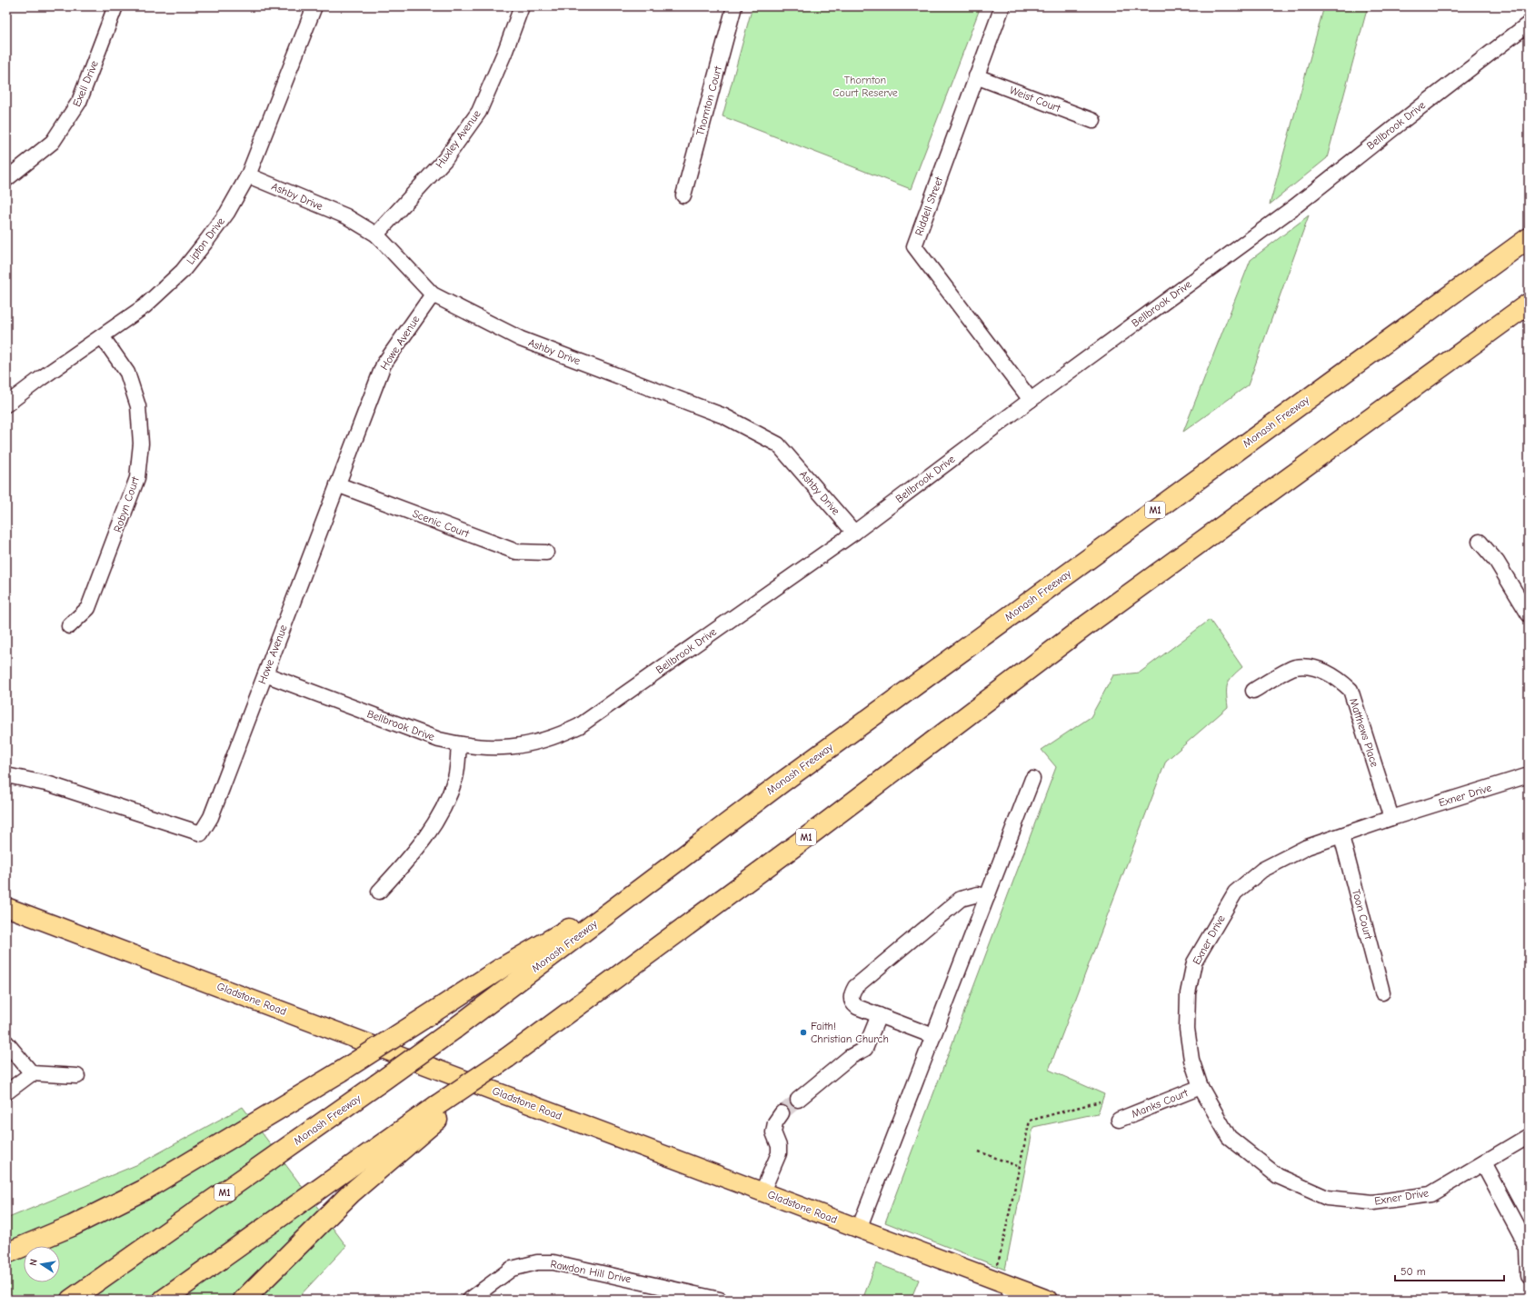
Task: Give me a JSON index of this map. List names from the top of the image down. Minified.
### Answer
{"streets":{"highway":["Monash Freeway","M1"],"main road":["Gladstone Road"],"street":["Exell Drive","Weist Court","Thornton Court","Bellbrook Drive","Huxley Avenue","Ashby Drive","Riddell Street","Lipton Drive","Howe Avenue","Robyn Court","Scenic Court","Matthews Place","Exner Drive","Toon Court","Manks Court","Rawdon Hill Drive"]},"crossings":[["Weist Court","Riddell Street"],["Bellbrook Drive","Ashby Drive"],["Bellbrook Drive","Riddell Street"],["Bellbrook Drive","Howe Avenue"],["Huxley Avenue","Ashby Drive"],["Ashby Drive","Lipton Drive"],["Ashby Drive","Howe Avenue"],["Lipton Drive","Robyn Court"],["Howe Avenue","Scenic Court"],["Matthews Place","Exner Drive"],["Exner Drive","Toon Court"],["Exner Drive","Manks Court"]],"parks":["Thornton Court Reserve"],"places":["Faith! Christian Church"],"scale_bar":"50 m","north":"left"}
